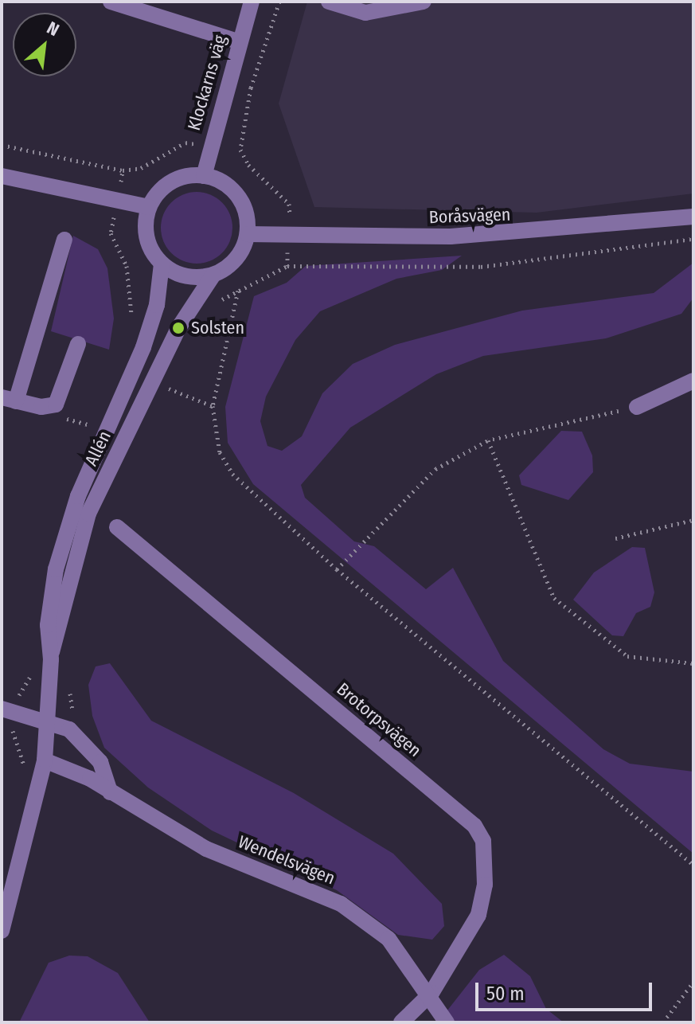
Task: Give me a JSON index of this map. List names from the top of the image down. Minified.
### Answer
{"streets":{"street":["Klockarns väg","Boråsvägen","Allén","Brotorpsvägen","Wendelsvägen"]},"crossings":[["Klockarns väg","Boråsvägen"],["Klockarns väg","Allén"],["Boråsvägen","Allén"],["Allén","Wendelsvägen"],["Brotorpsvägen","Wendelsvägen"]],"places":["Solsten"],"scale_bar":"50 m","north":"top right"}
